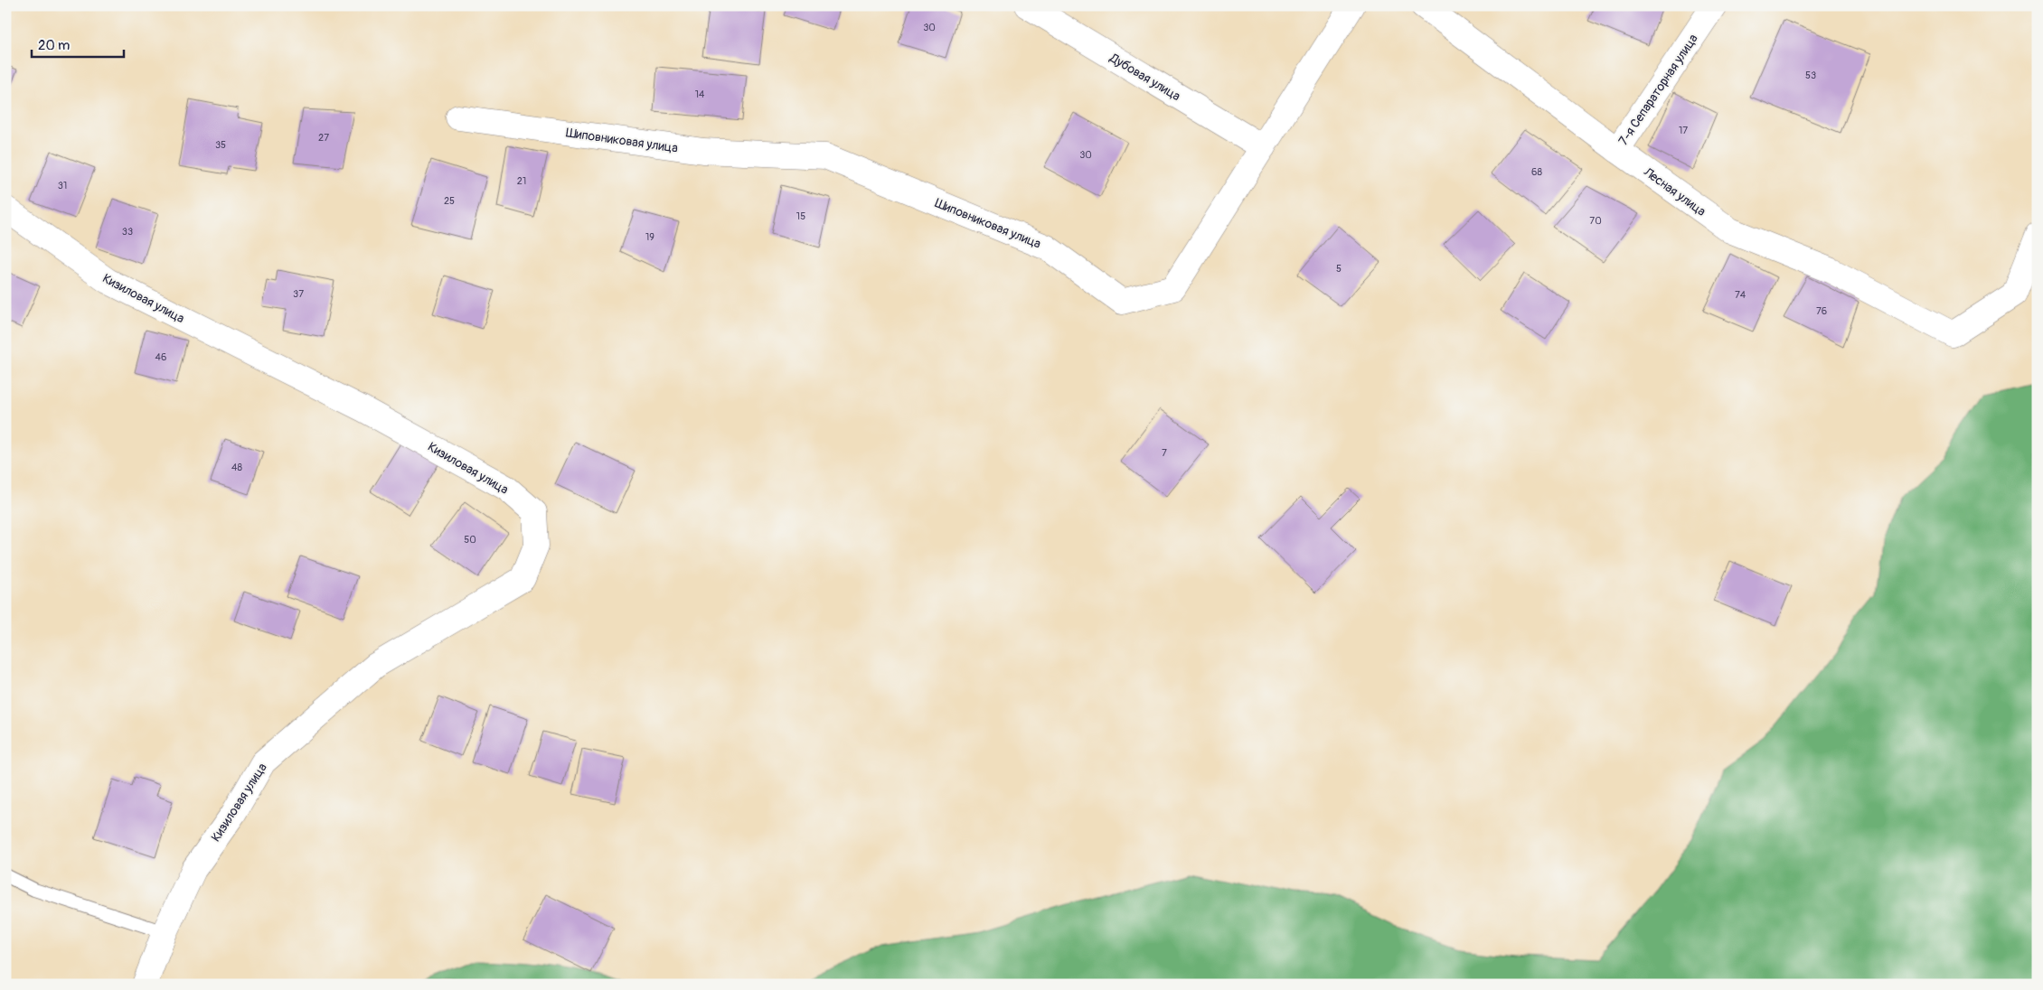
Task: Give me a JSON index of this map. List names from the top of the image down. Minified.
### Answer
{"streets":{"street":["Дубовая улица","7-я Сепараторная улица","Шиповниковая улица","Лесная улица","Кизиловая улица"]},"crossings":[["Дубовая улица","Шиповниковая улица"],["7-я Сепараторная улица","Лесная улица"]],"house_numbers":["30","53","14","17","27","35","30","68","21","31","25","15","70","33","19","5","37","74","76","46","7","48","50"],"scale_bar":"20 m"}
